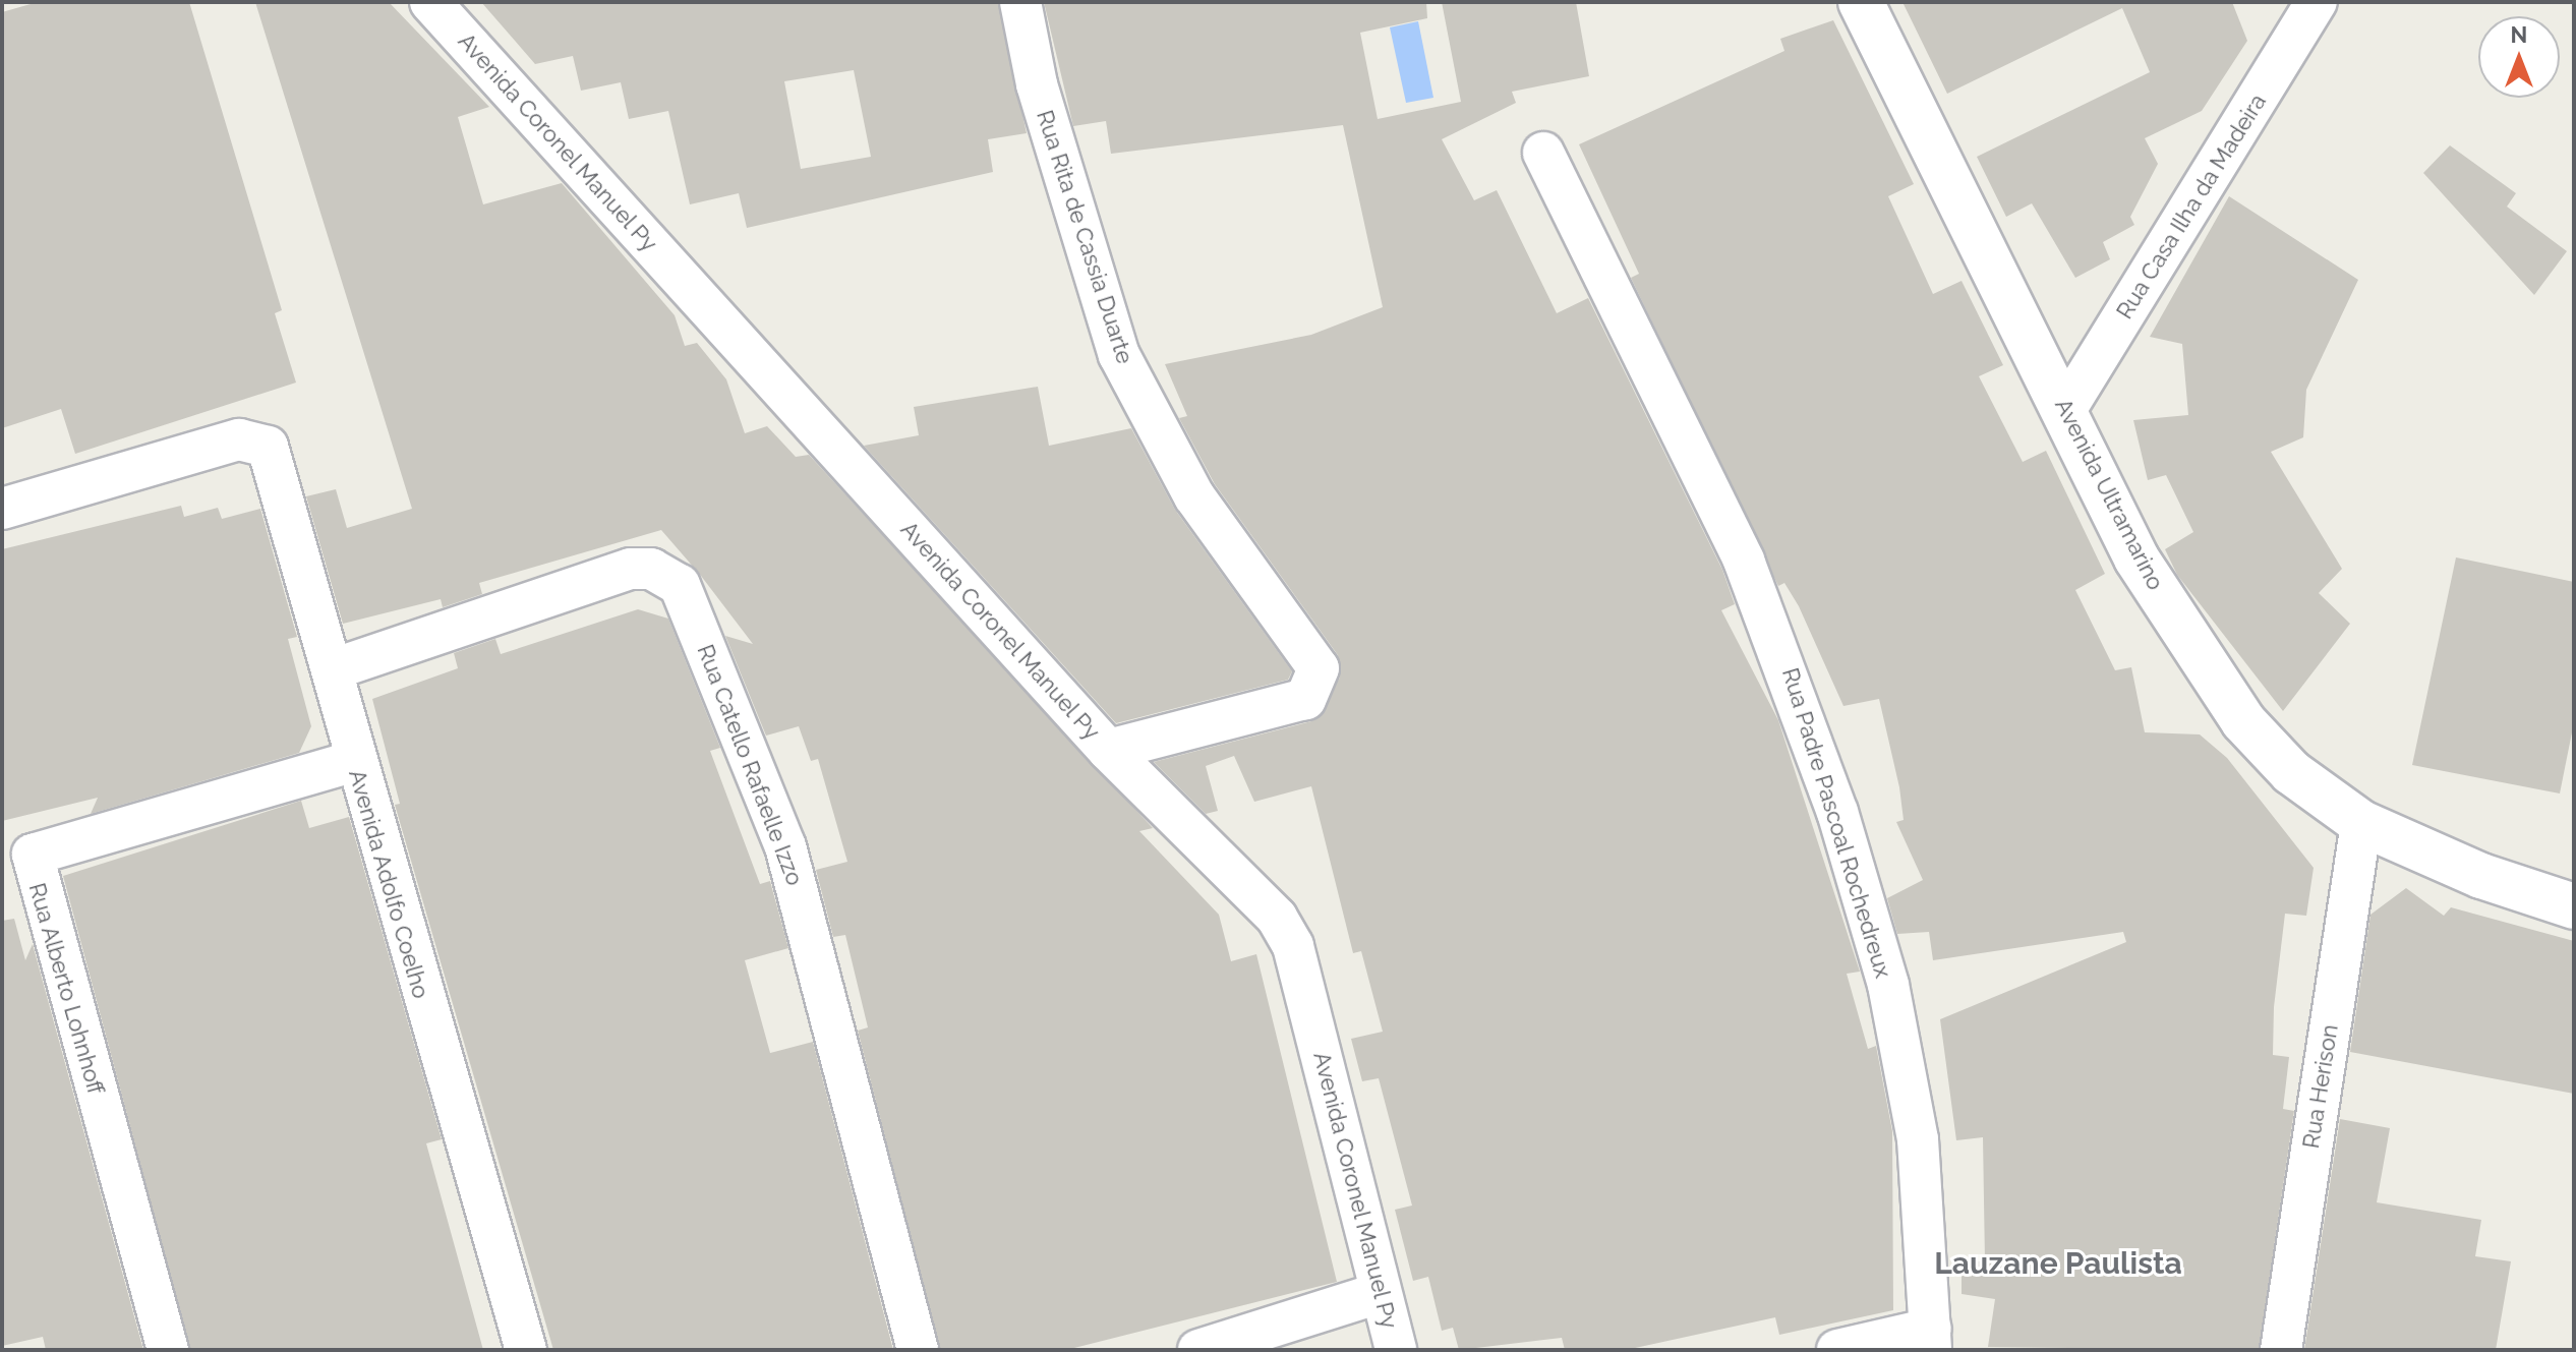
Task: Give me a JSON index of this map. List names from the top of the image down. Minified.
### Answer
{"streets":{"street":["Avenida Coronel Manuel Py","Rua Casa Ilha da Madeira","Rua Rita de Cassia Duarte","Avenida Ultramarino","Rua Catello Rafaelle Izzo","Rua Padre Pascoal Rochedreux","Avenida Adolfo Coelho","Rua Alberto Lohnhoff","Rua Herison"]},"crossings":[["Avenida Coronel Manuel Py","Rua Rita de Cassia Duarte"],["Rua Casa Ilha da Madeira","Avenida Ultramarino"],["Avenida Ultramarino","Rua Herison"],["Rua Catello Rafaelle Izzo","Avenida Adolfo Coelho"],["Avenida Adolfo Coelho","Rua Alberto Lohnhoff"]],"districts":["Lauzane Paulista"],"north":"top"}
